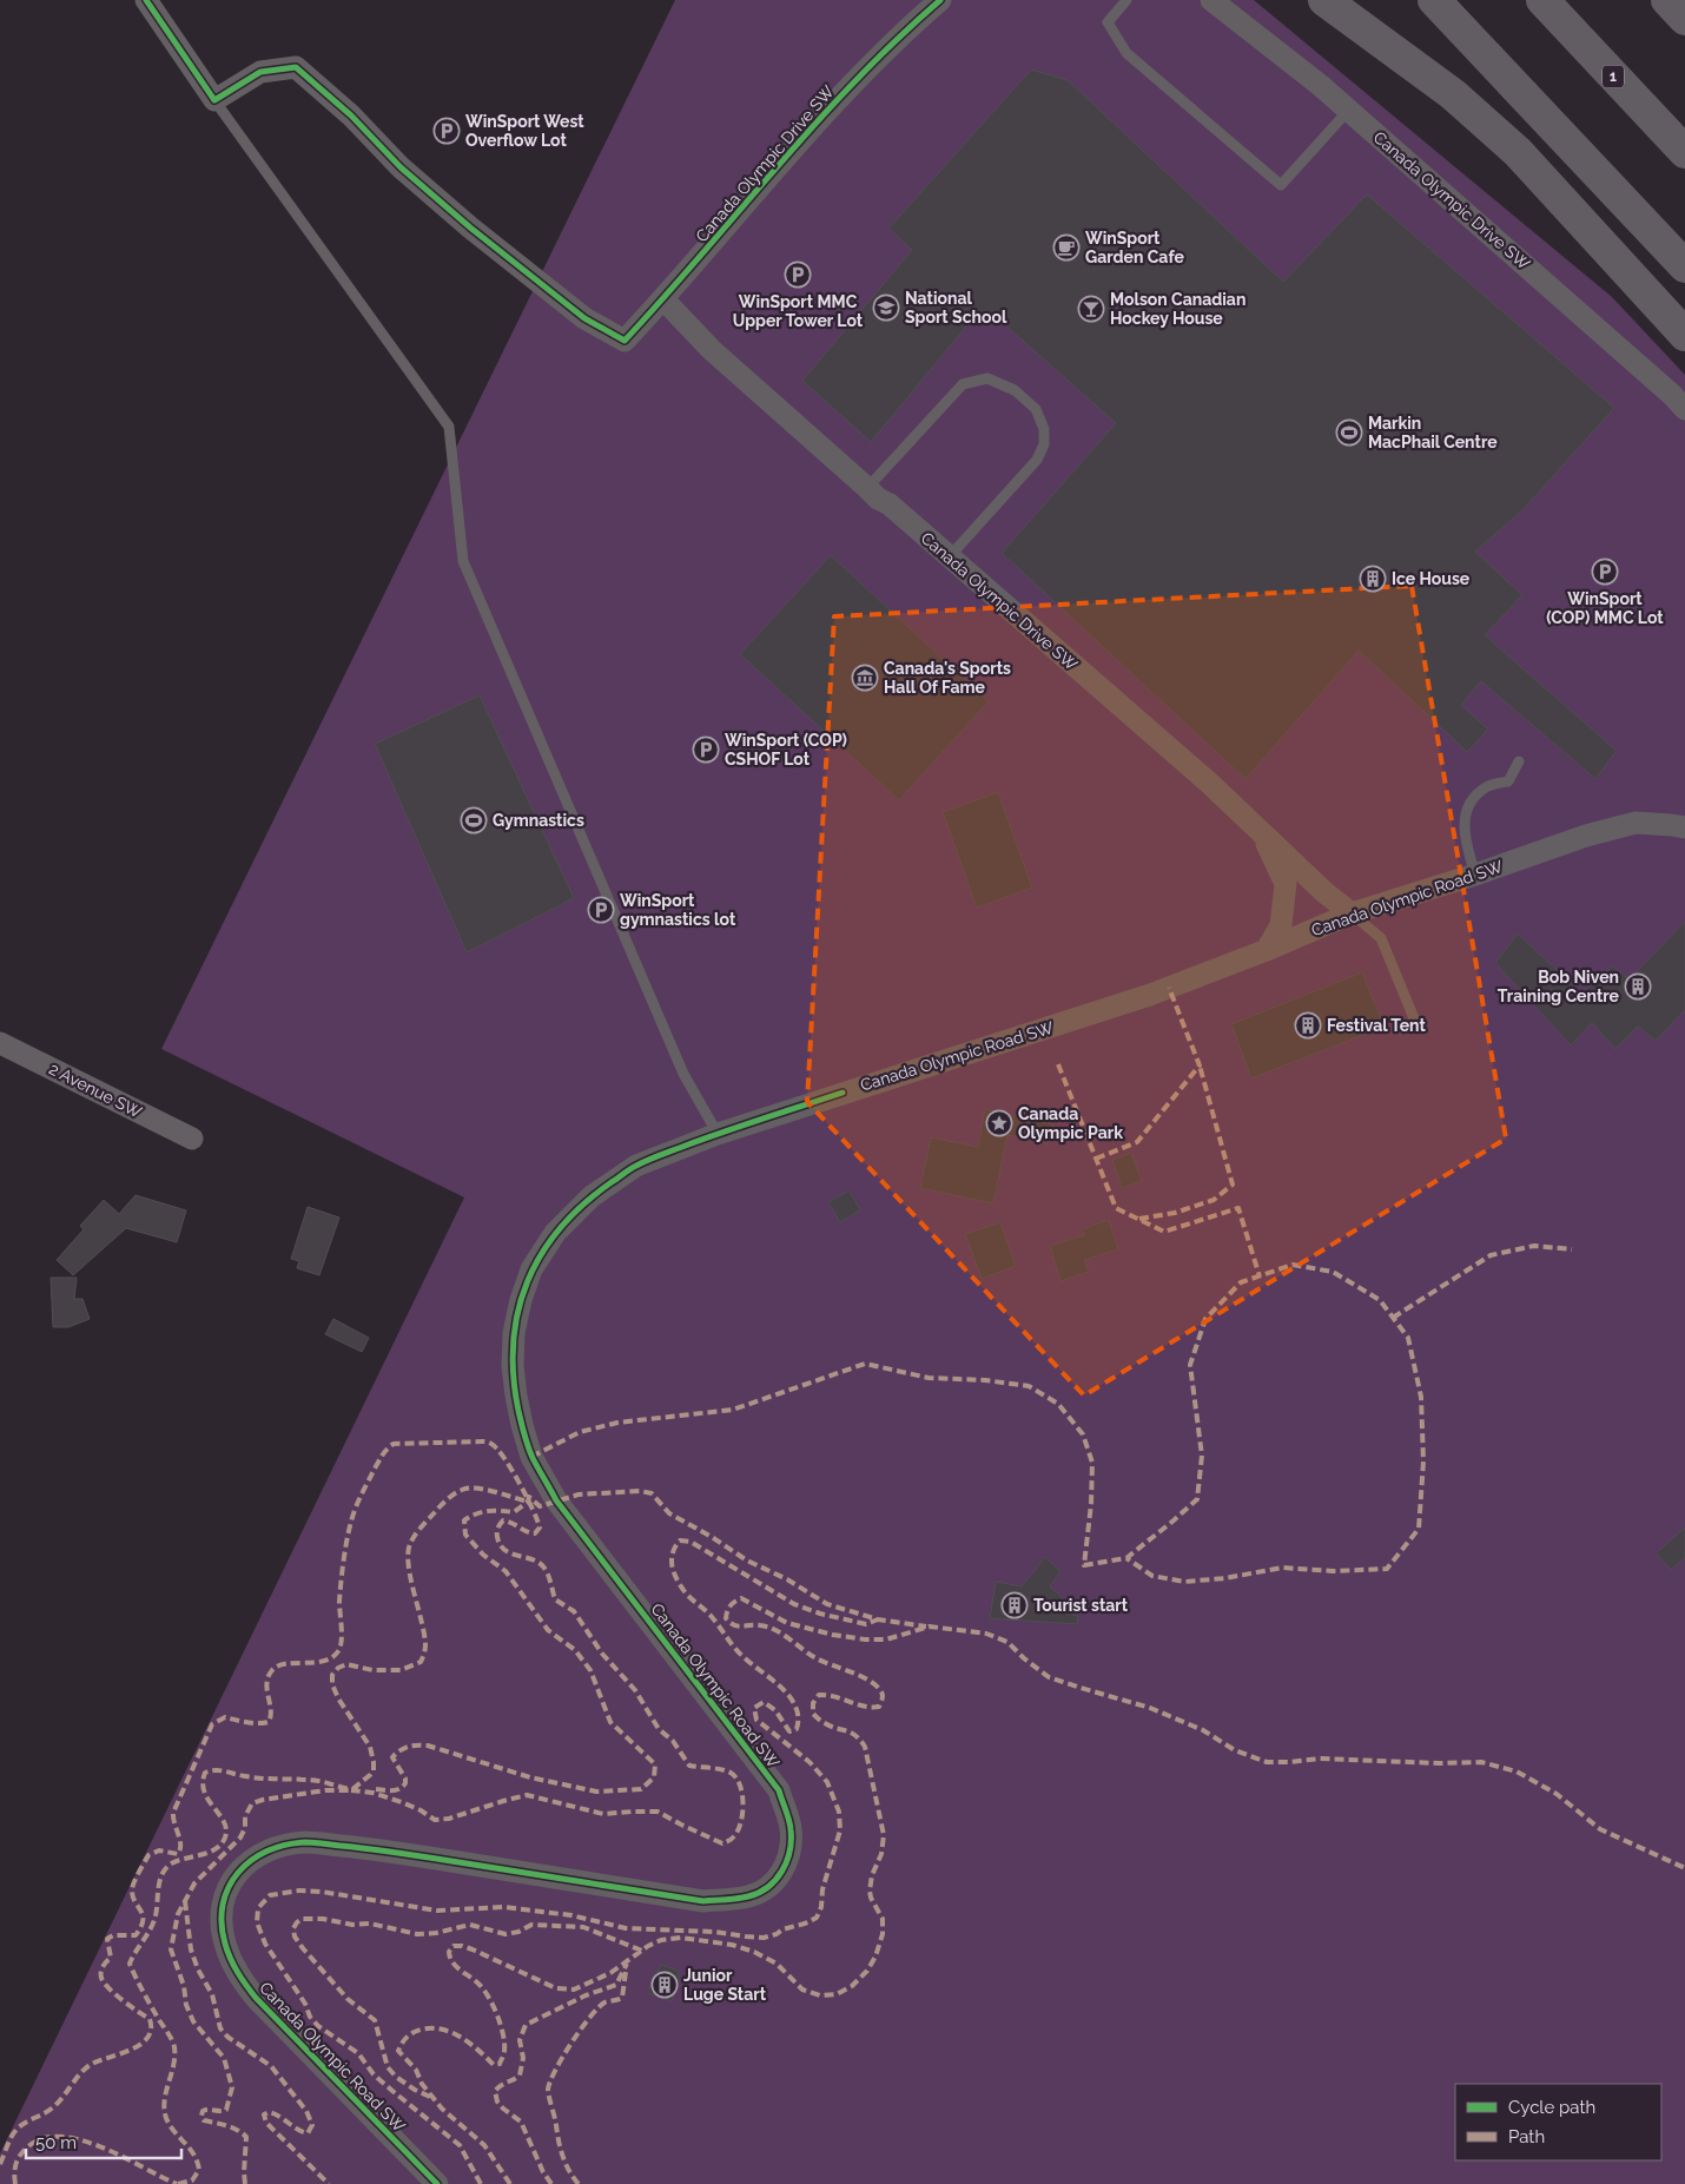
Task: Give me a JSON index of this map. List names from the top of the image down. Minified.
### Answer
{"streets":{"highway":["1"],"street":["Canada Olympic Drive SW","Canada Olympic Road SW","2 Avenue SW"]},"crossings":[["Canada Olympic Drive SW","Canada Olympic Road SW"]],"places":{"parking":["WinSport West Overflow Lot","WinSport MMC Upper Tower Lot","WinSport (COP) MMC Lot","WinSport (COP) CSHOF Lot","WinSport gymnastics lot"],"cafe":["WinSport Garden Cafe"],"school or university":["National Sport School"],"bar":["Molson Canadian Hockey House"],"sports":["Markin MacPhail Centre","Gymnastics"],"building":["Ice House","Bob Niven Training Centre","Festival Tent","Tourist start","Junior Luge Start"],"museum":["Canada's Sports Hall Of Fame"],"place":["Canada Olympic Park"]},"legend":["Cycle path","Path"],"scale_bar":"50 m"}
